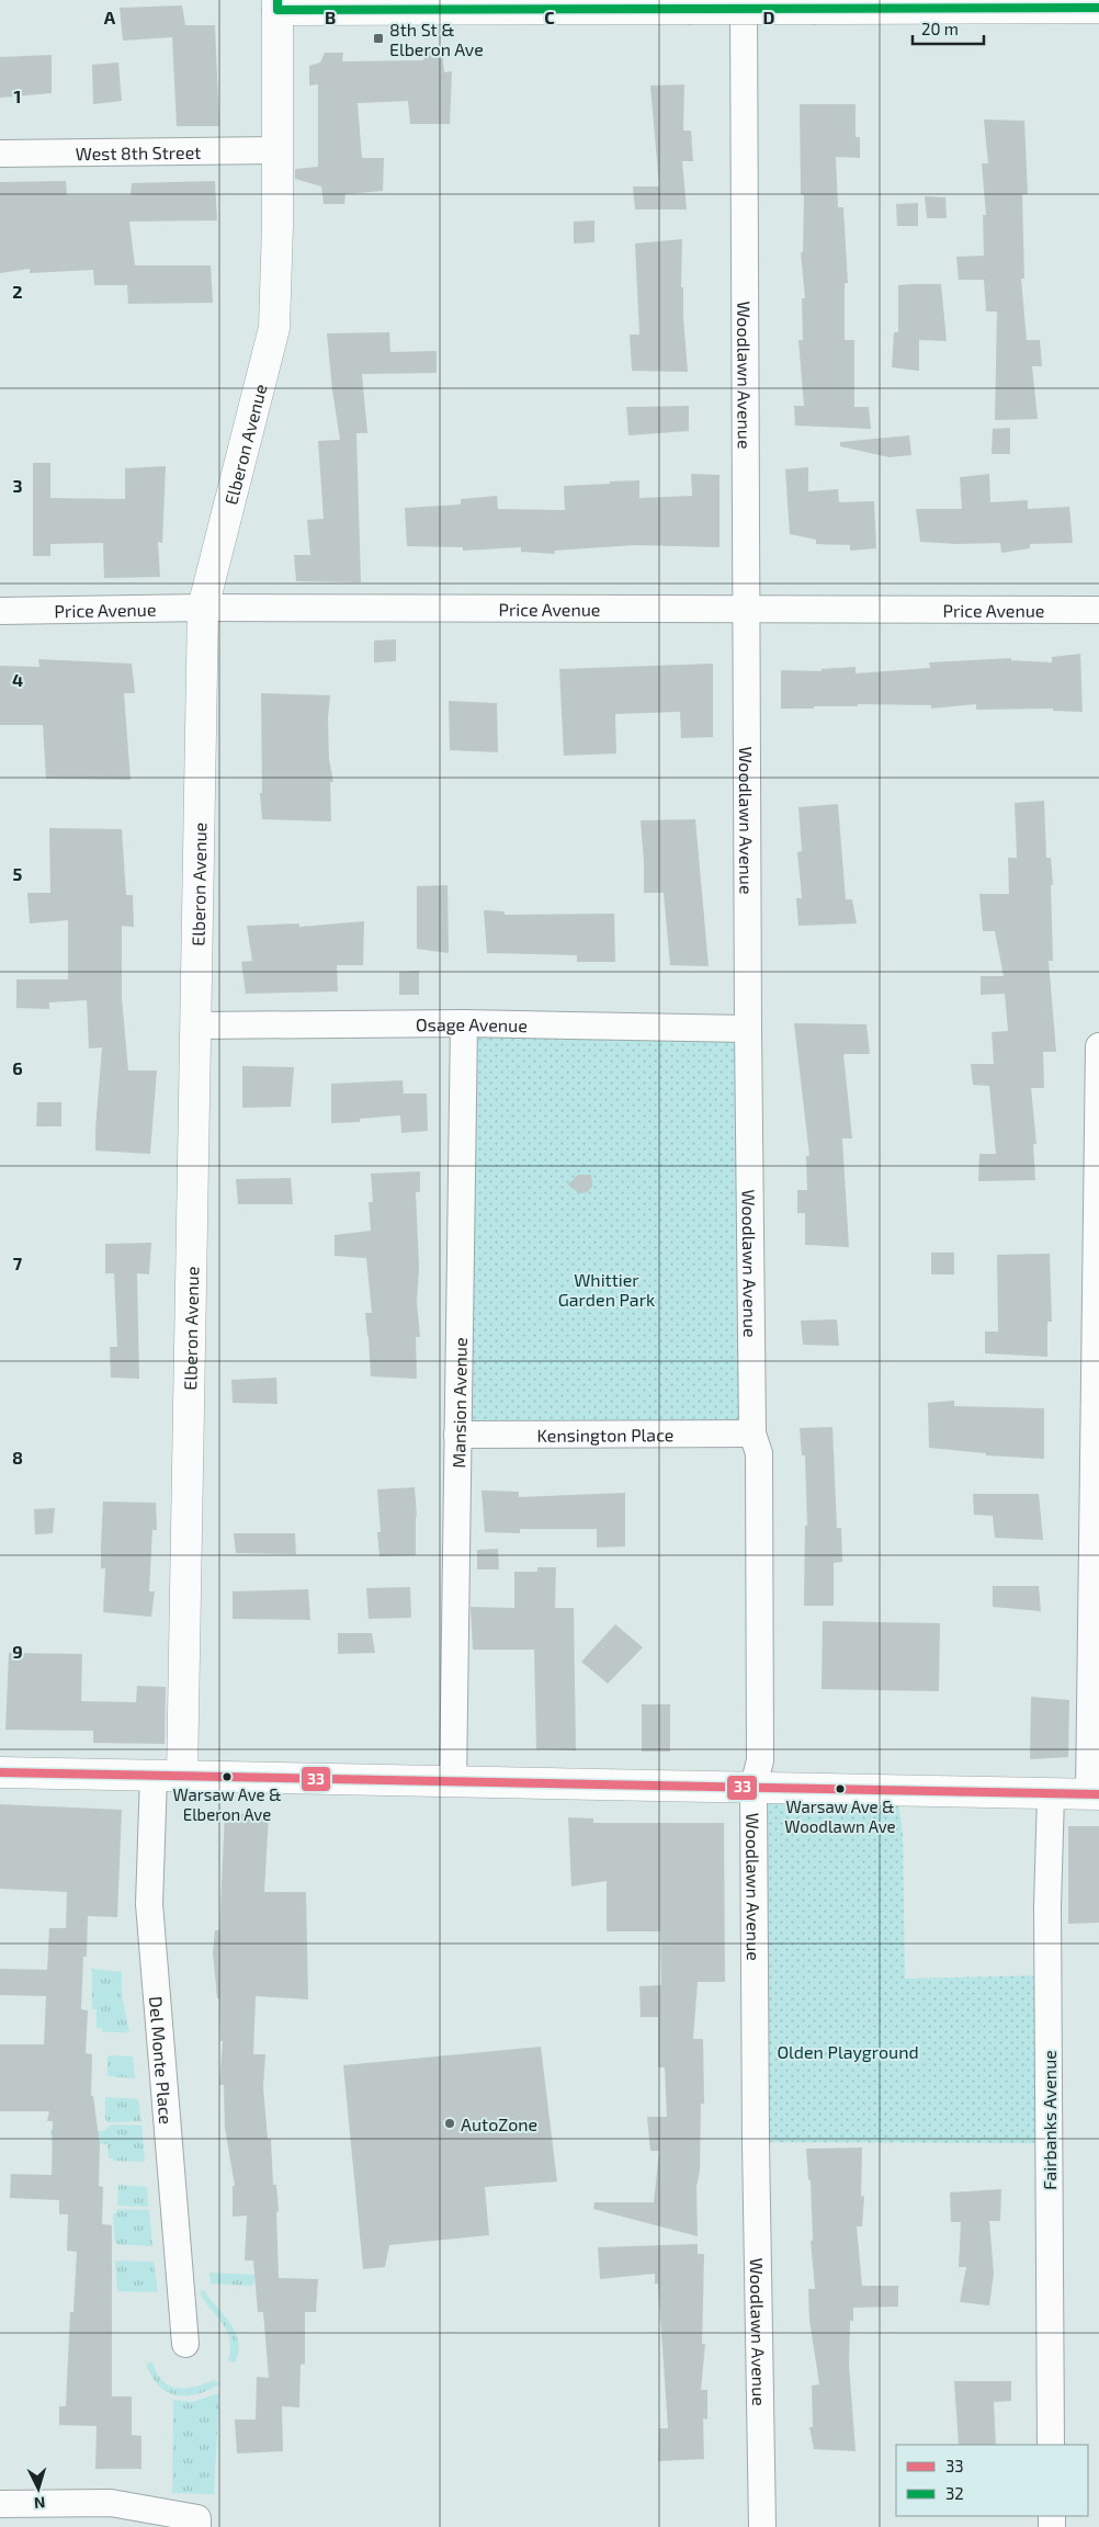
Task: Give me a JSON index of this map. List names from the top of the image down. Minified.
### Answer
{"streets":{"street":["West 8th Street","Woodlawn Avenue","Elberon Avenue","Price Avenue","Osage Avenue","Mansion Avenue","Kensington Place","Del Monte Place","Fairbanks Avenue"]},"crossings":[["West 8th Street","Elberon Avenue"],["Woodlawn Avenue","Price Avenue"],["Woodlawn Avenue","Osage Avenue"],["Woodlawn Avenue","Kensington Place"],["Elberon Avenue","Price Avenue"],["Elberon Avenue","Osage Avenue"],["Elberon Avenue","Del Monte Place"],["Osage Avenue","Mansion Avenue"],["Mansion Avenue","Kensington Place"]],"parks":["Whittier Garden Park","Olden Playground"],"places":{"transit":["8th St & Elberon Ave"],"other":["Warsaw Ave & Elberon Ave","Warsaw Ave & Woodlawn Ave","AutoZone"]},"lines":["transit line 32","transit line 33"],"legend":["33","32"],"scale_bar":"20 m","north":"bottom","grid":{"columns":["A","B","C","D"],"rows":["1","2","3","4","5","6","7","8","9"]}}
